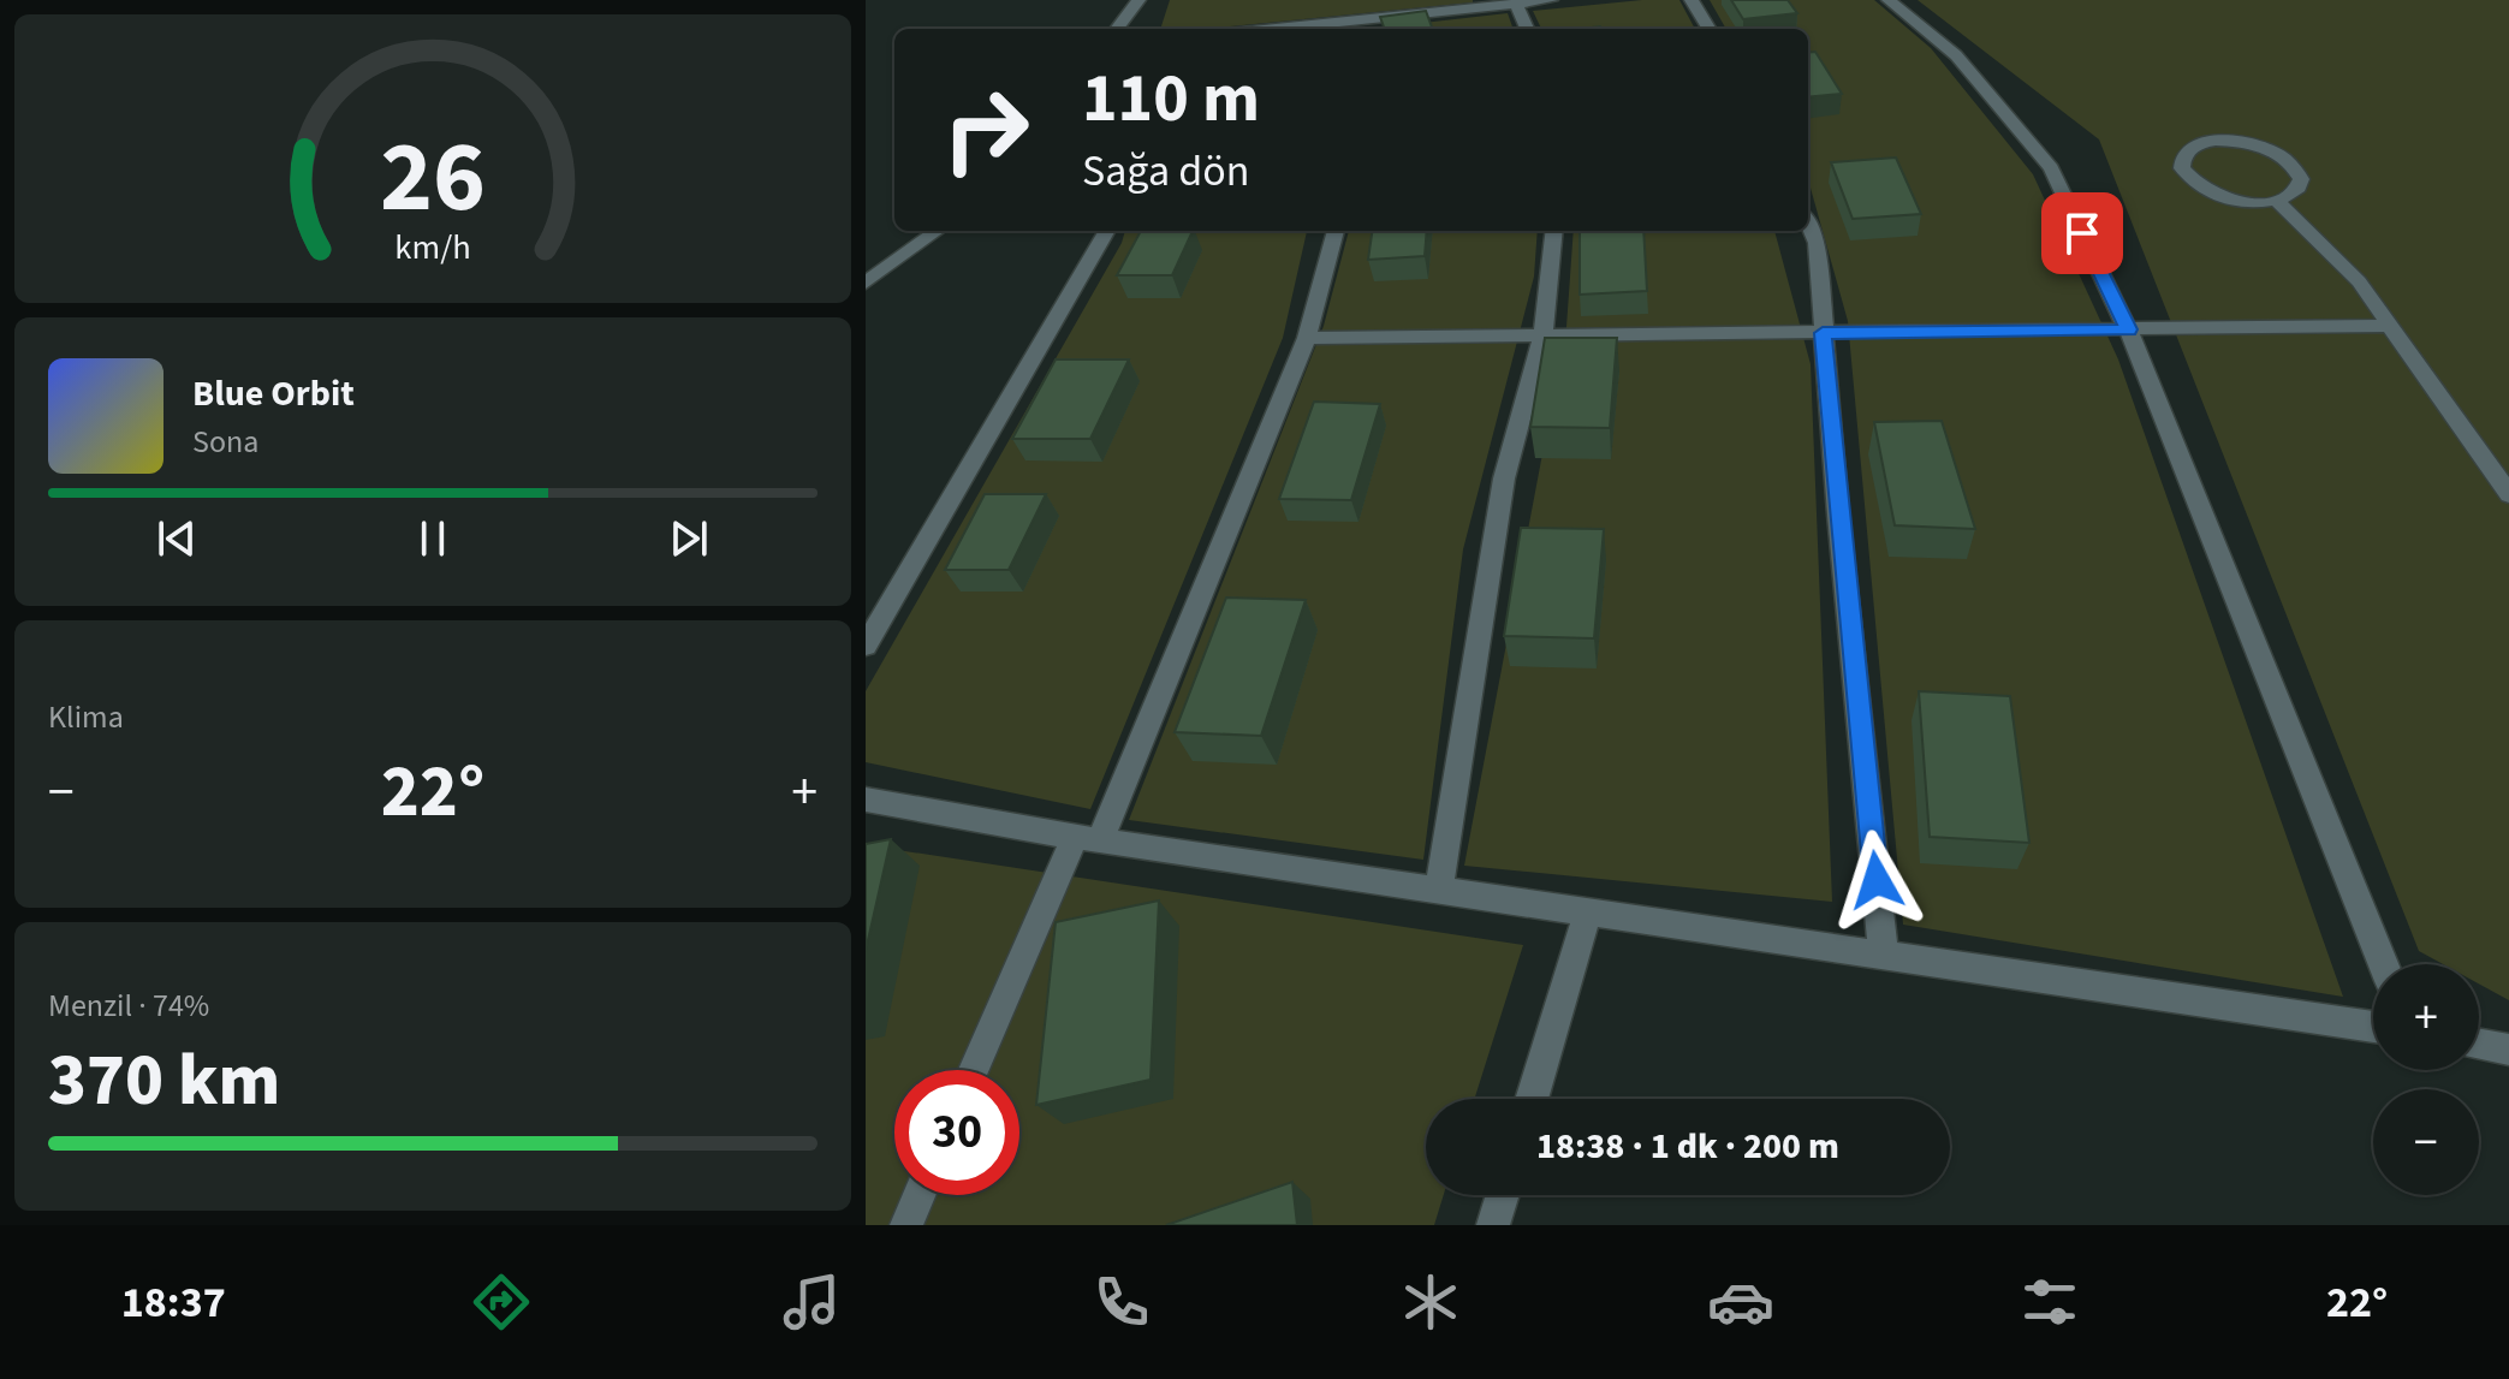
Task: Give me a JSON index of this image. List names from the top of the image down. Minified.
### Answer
{"page":{"turn":["110 m","Sağa dön"],"song":["Blue Orbit","Sona"],"tile":["Klima",["Menzil · 74%","370 km"]],"heat":["−","22°","+"],"map_buttons":["+","−"],"limit":"30","trip":"18:38 · 1 dk · 200 m","tabs":["18:37","22°"],"gauge":["26","km/h"]}}
